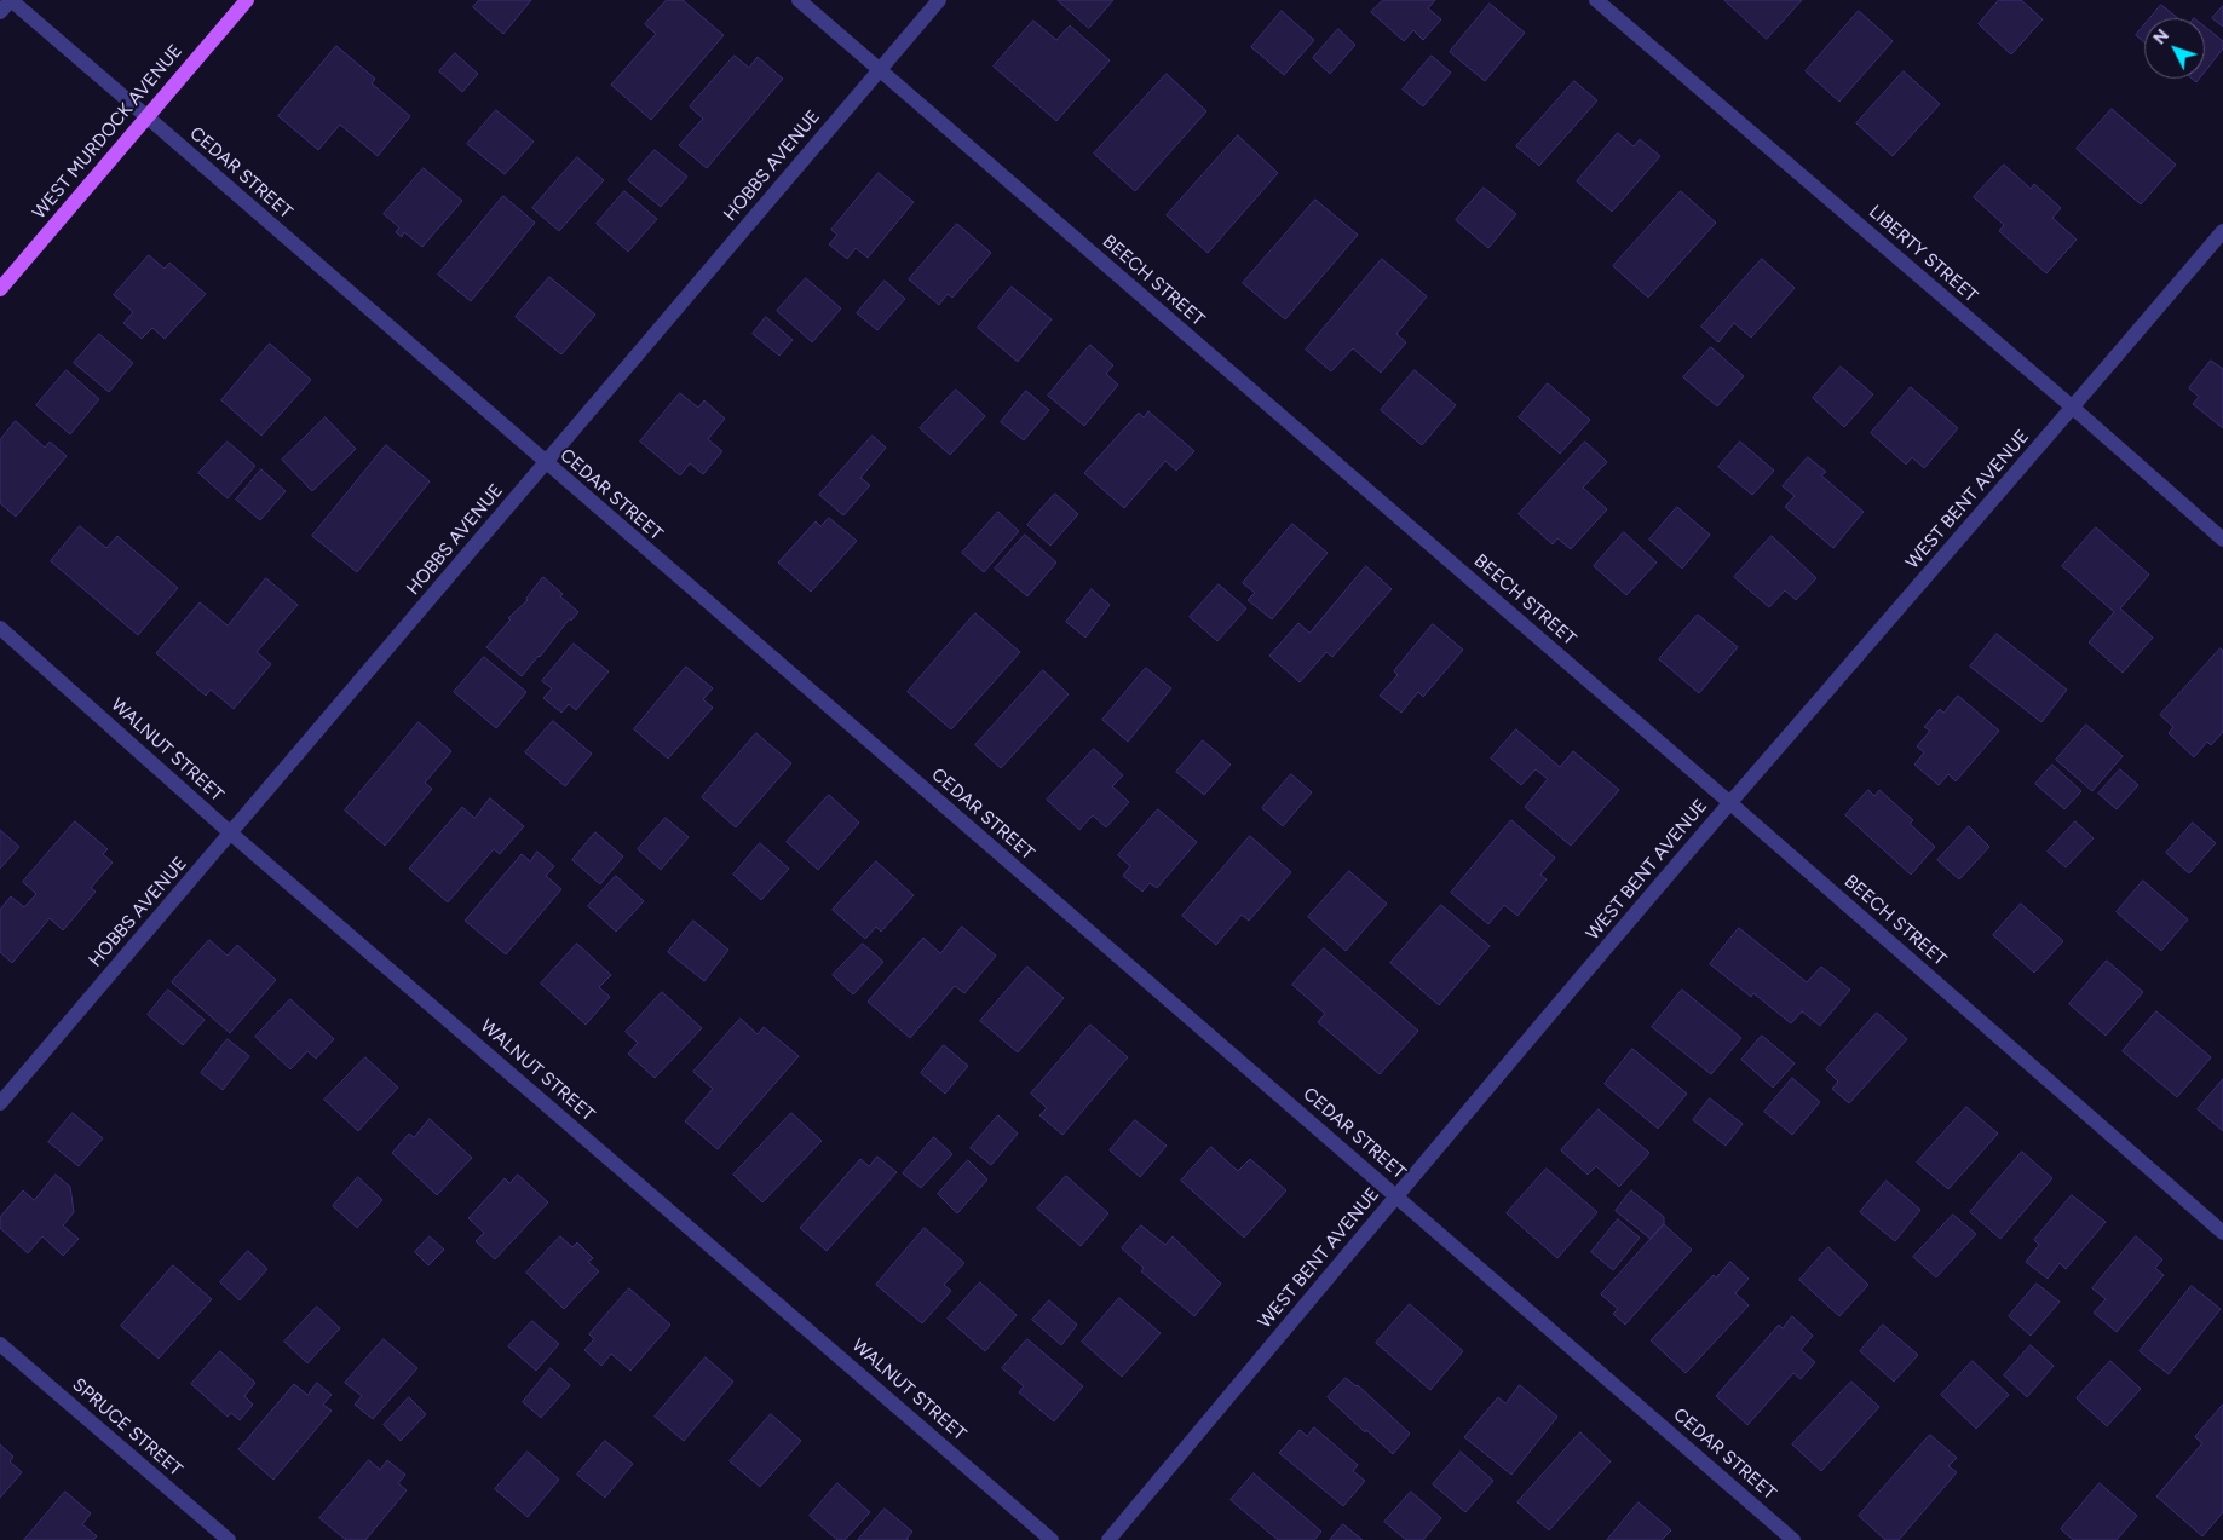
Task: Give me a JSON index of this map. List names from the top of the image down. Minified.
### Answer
{"streets":{"main road":["WEST MURDOCK AVENUE"],"street":["HOBBS AVENUE","CEDAR STREET","LIBERTY STREET","BEECH STREET","WEST BENT AVENUE","WALNUT STREET","SPRUCE STREET"]},"crossings":[["WEST MURDOCK AVENUE","CEDAR STREET"],["HOBBS AVENUE","CEDAR STREET"],["HOBBS AVENUE","BEECH STREET"],["HOBBS AVENUE","WALNUT STREET"],["CEDAR STREET","WEST BENT AVENUE"],["LIBERTY STREET","WEST BENT AVENUE"],["BEECH STREET","WEST BENT AVENUE"]],"north":"top left"}
